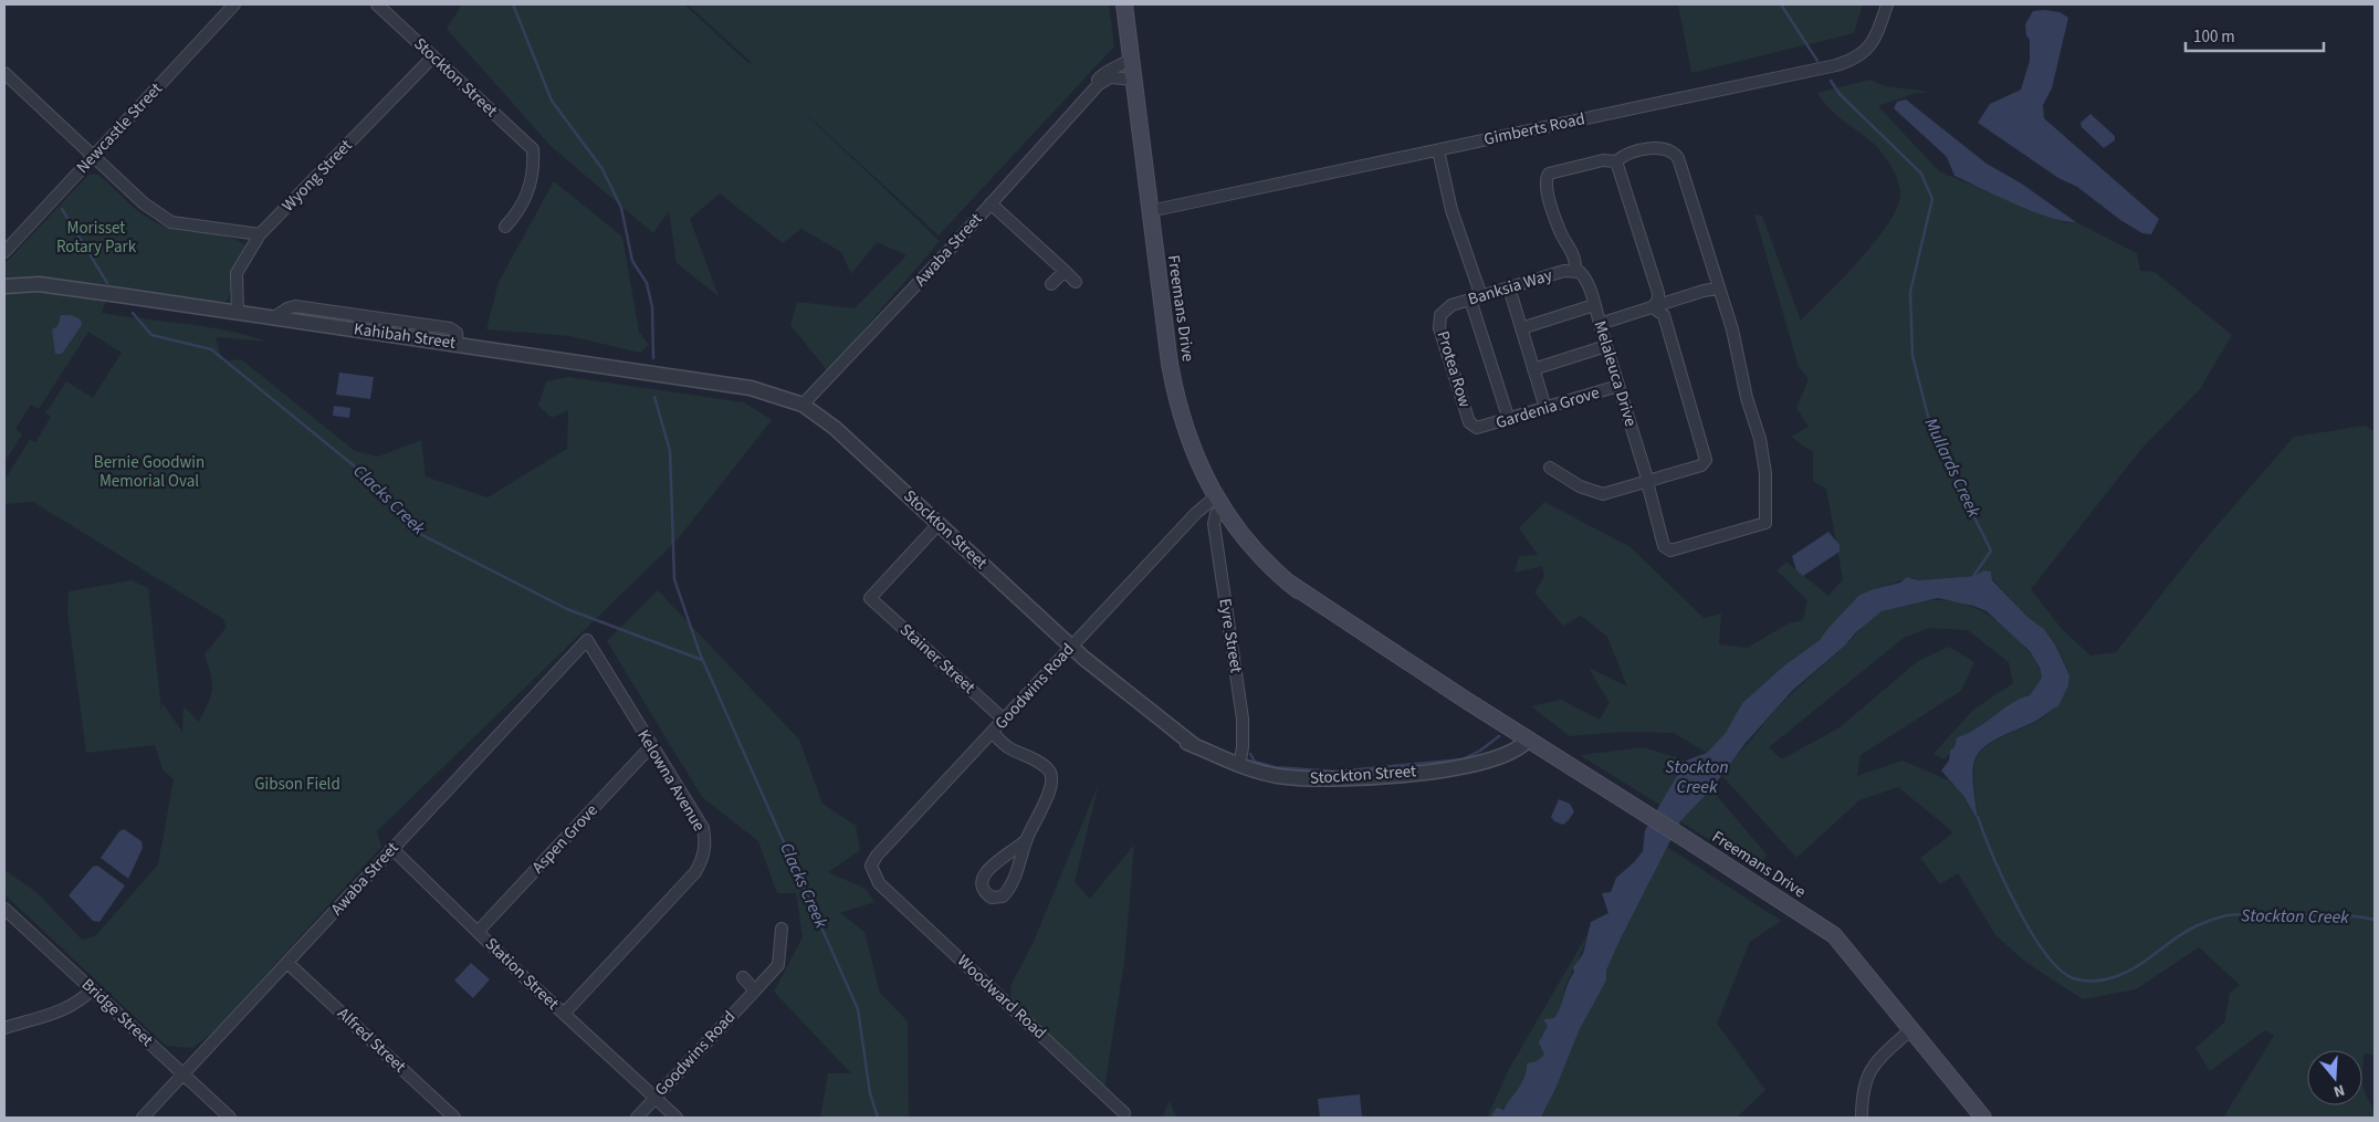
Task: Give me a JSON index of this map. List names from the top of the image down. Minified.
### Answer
{"streets":{"main road":["Freemans Drive"],"street":["Stockton Street","Newcastle Street","Gimberts Road","Wyong Street","Awaba Street","Banksia Way","Kahibah Street","Protea Row","Melaleuca Drive","Gardenia Grove","Eyre Street","Stainer Street","Goodwins Road","Kelowna Avenue","Aspen Grove","Station Street","Woodward Road","Bridge Street","Alfred Street"]},"crossings":[["Stockton Street","Wyong Street"],["Stockton Street","Awaba Street"],["Stockton Street","Freemans Drive"],["Stockton Street","Kahibah Street"],["Stockton Street","Eyre Street"],["Stockton Street","Stainer Street"],["Stockton Street","Goodwins Road"],["Gimberts Road","Freemans Drive"],["Wyong Street","Kahibah Street"],["Awaba Street","Freemans Drive"],["Awaba Street","Kahibah Street"],["Awaba Street","Kelowna Avenue"],["Awaba Street","Station Street"],["Awaba Street","Bridge Street"],["Awaba Street","Alfred Street"],["Banksia Way","Protea Row"],["Banksia Way","Melaleuca Drive"],["Freemans Drive","Eyre Street"],["Freemans Drive","Goodwins Road"],["Protea Row","Gardenia Grove"],["Melaleuca Drive","Gardenia Grove"],["Eyre Street","Goodwins Road"],["Stainer Street","Goodwins Road"],["Goodwins Road","Station Street"],["Goodwins Road","Woodward Road"],["Kelowna Avenue","Aspen Grove"],["Kelowna Avenue","Station Street"],["Aspen Grove","Station Street"]],"water":["Mullards Creek","Clacks Creek","Stockton Creek"],"parks":["Morisset Rotary Park","Bernie Goodwin Memorial Oval","Gibson Field"],"scale_bar":"100 m","north":"bottom"}
